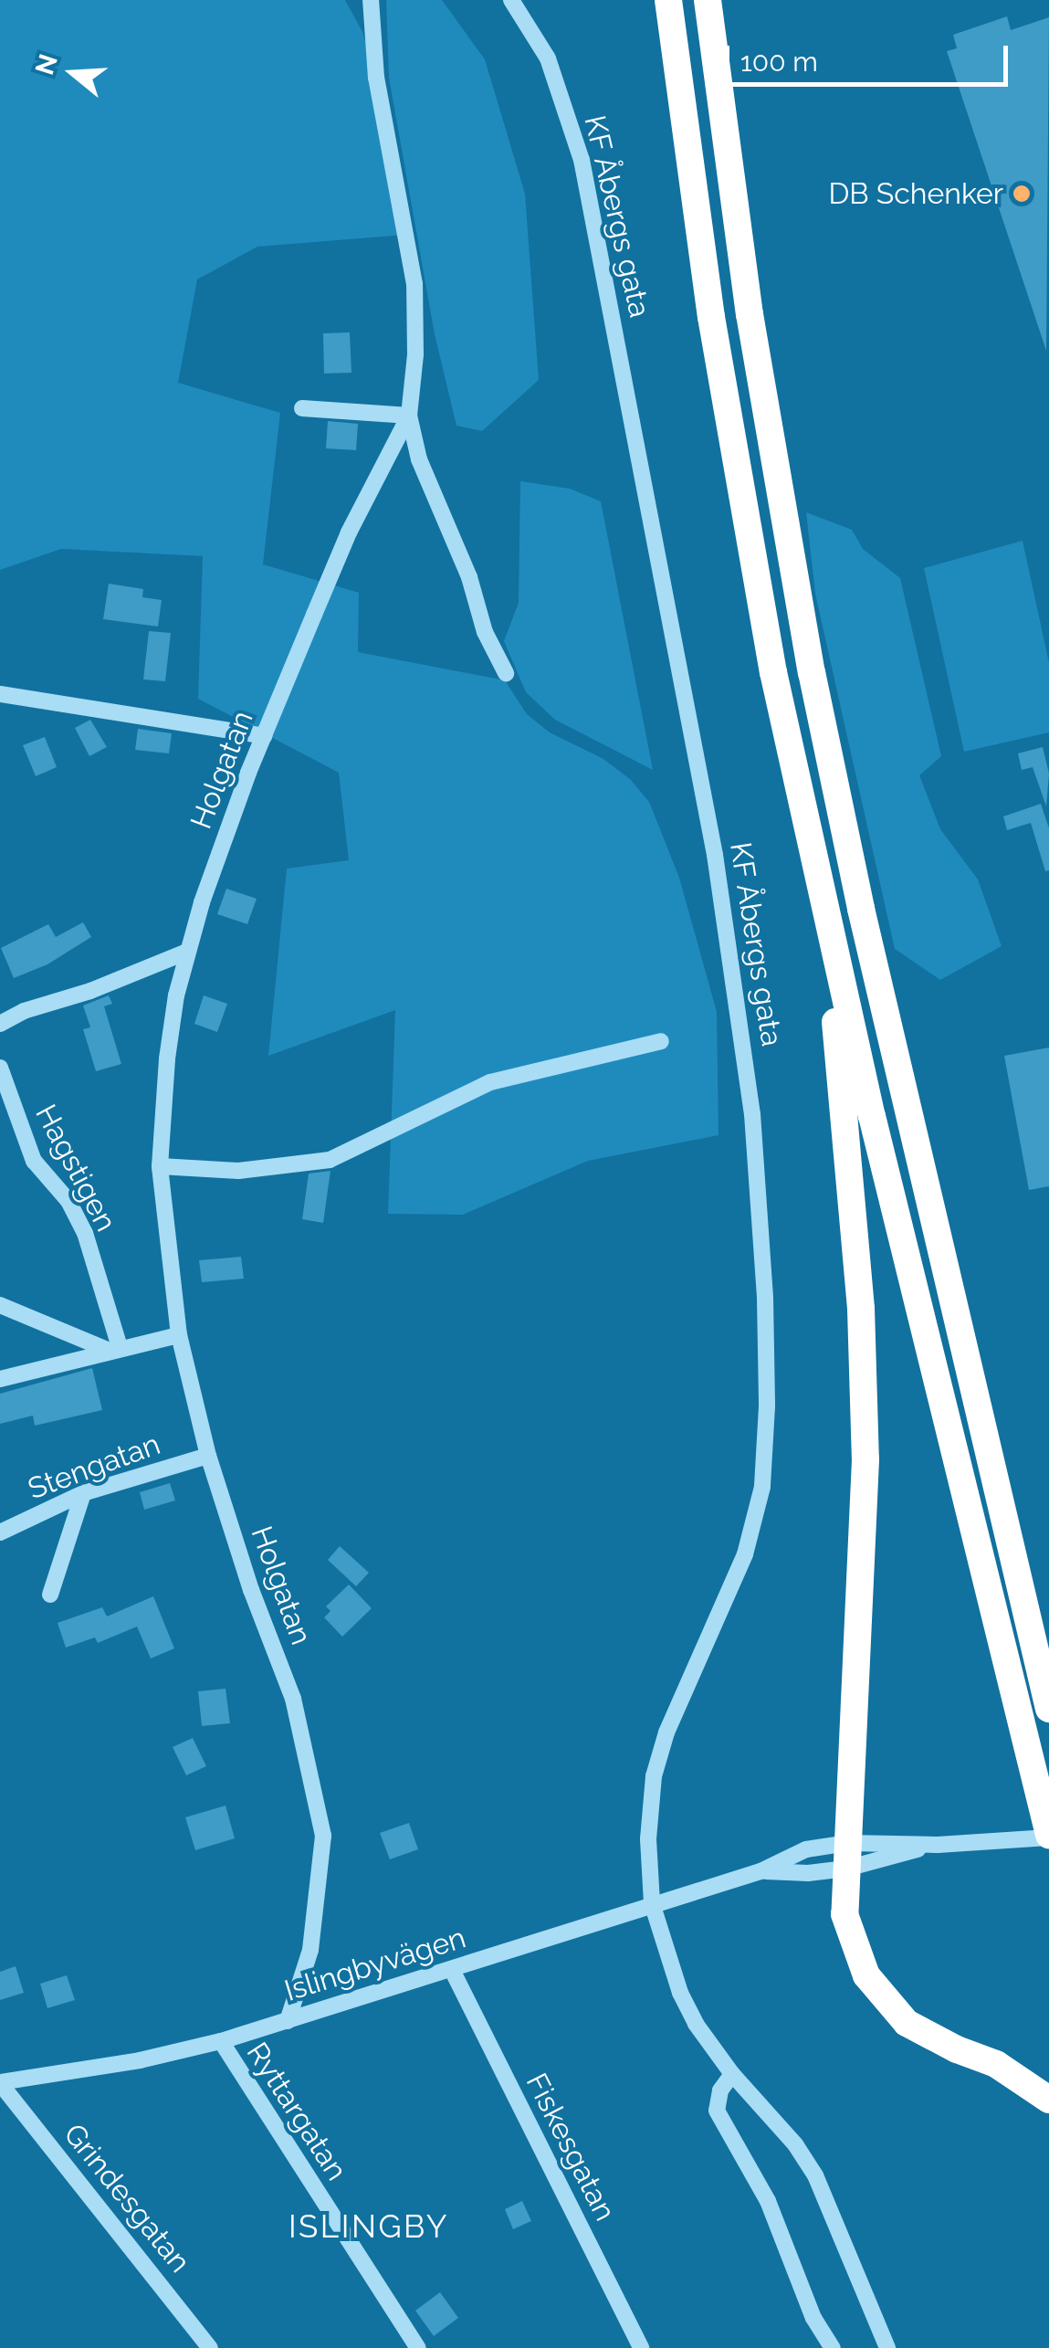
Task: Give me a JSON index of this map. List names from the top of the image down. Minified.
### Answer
{"streets":{"street":["KF Åbergs gata","Holgatan","Hagstigen","Stengatan","Islingbyvägen","Ryttargatan","Fiskesgatan","Grindesgatan"]},"crossings":[["KF Åbergs gata","Islingbyvägen"],["Holgatan","Stengatan"],["Holgatan","Islingbyvägen"],["Islingbyvägen","Ryttargatan"],["Islingbyvägen","Fiskesgatan"],["Islingbyvägen","Grindesgatan"]],"districts":["ISLINGBY"],"places":["DB Schenker"],"scale_bar":"100 m","north":"left"}
